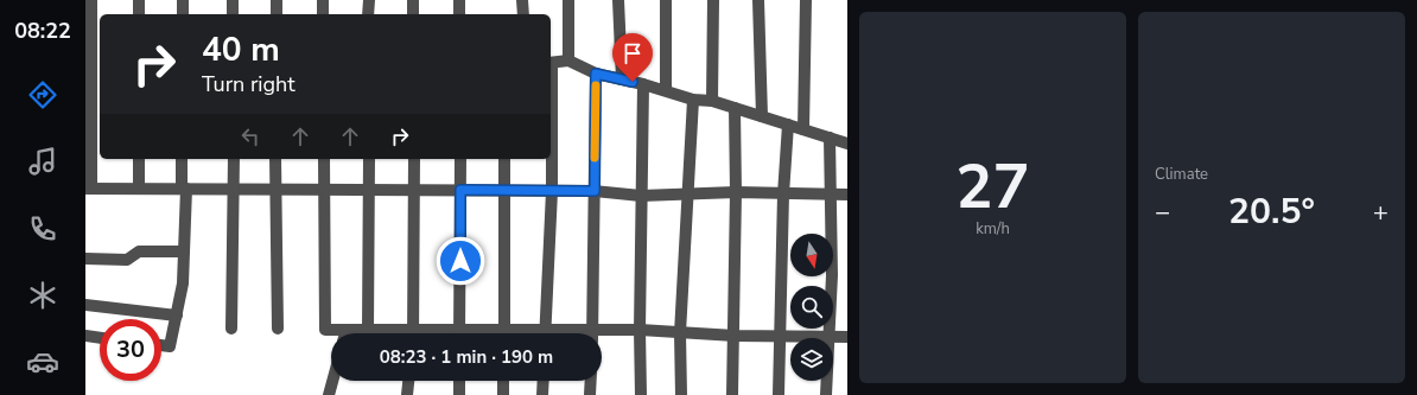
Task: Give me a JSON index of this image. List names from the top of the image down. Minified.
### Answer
{"north":"bottom","page":{"tabs":"08:22","tile":[["27","km/h"],"Climate"],"turn":["40 m","Turn right"],"heat":["−","20.5°","+"],"limit":"30","trip":"08:23 · 1 min · 190 m"}}
